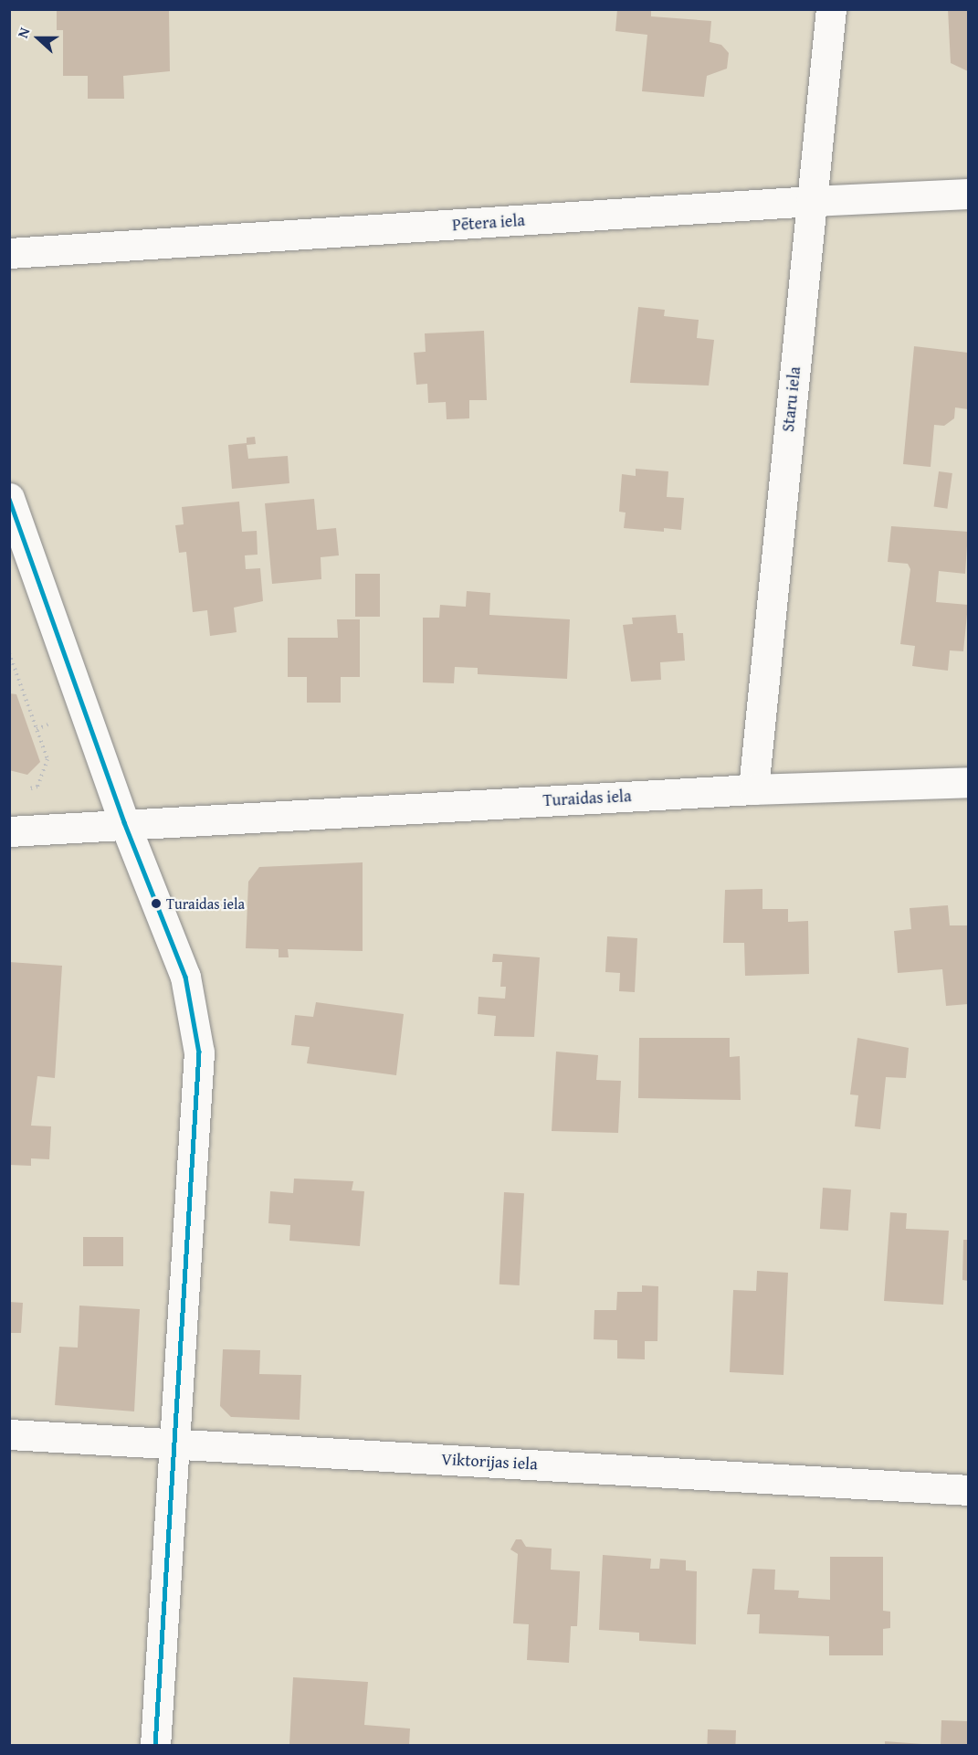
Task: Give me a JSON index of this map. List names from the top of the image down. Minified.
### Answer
{"streets":{"street":["Pētera iela","Staru iela","Turaidas iela","Viktorijas iela"]},"crossings":[["Pētera iela","Staru iela"],["Staru iela","Turaidas iela"]],"places":["Turaidas iela"],"north":"left"}
